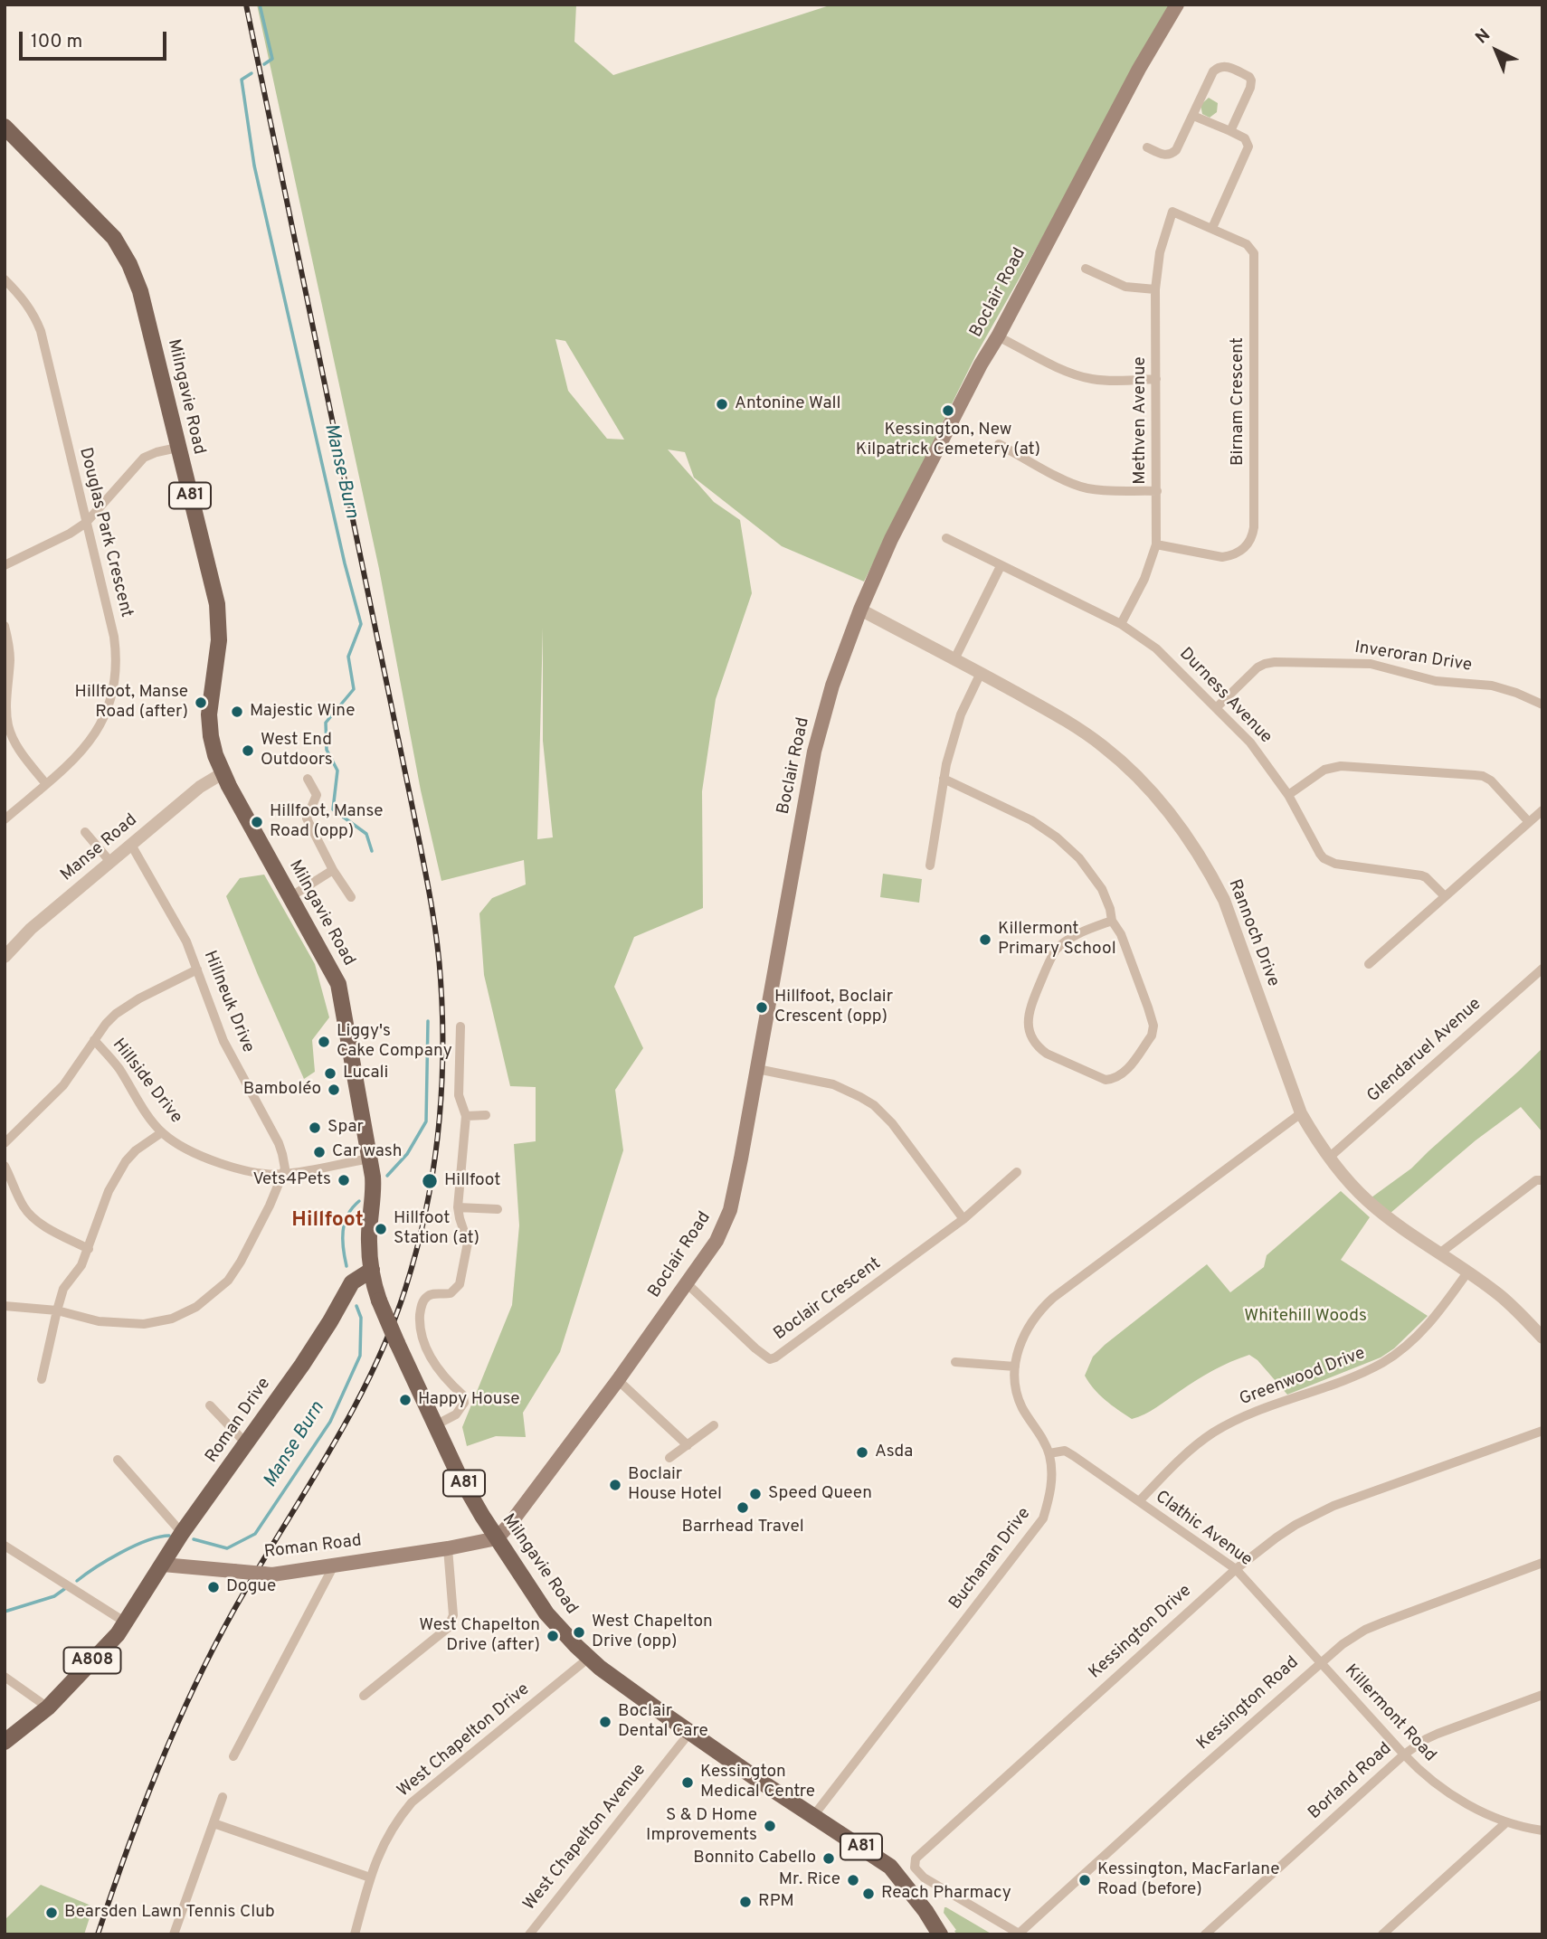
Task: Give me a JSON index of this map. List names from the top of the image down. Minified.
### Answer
{"streets":{"main road":["Boclair Road","Milngavie Road","A81","Roman Drive","Roman Road","A808"],"street":["Birnam Crescent","Methven Avenue","Douglas Park Crescent","Inveroran Drive","Durness Avenue","Manse Road","Rannoch Drive","Hillneuk Drive","Glendaruel Avenue","Hillside Drive","Boclair Crescent","Greenwood Drive","Clathic Avenue","Buchanan Drive","Kessington Drive","Kessington Road","Killermont Road","West Chapelton Drive","Borland Road","West Chapelton Avenue"]},"crossings":[["Boclair Road","Milngavie Road"],["Boclair Road","Rannoch Drive"],["Boclair Road","Boclair Crescent"],["Boclair Road","Roman Road"],["Milngavie Road","Manse Road"],["Milngavie Road","Hillside Drive"],["Milngavie Road","Roman Drive"],["Milngavie Road","Roman Road"],["Milngavie Road","Buchanan Drive"],["Milngavie Road","West Chapelton Drive"],["Milngavie Road","West Chapelton Avenue"],["Birnam Crescent","Methven Avenue"],["Methven Avenue","Durness Avenue"],["Inveroran Drive","Durness Avenue"],["Manse Road","Hillneuk Drive"],["Rannoch Drive","Glendaruel Avenue"],["Rannoch Drive","Greenwood Drive"],["Rannoch Drive","Buchanan Drive"],["Hillneuk Drive","Hillside Drive"],["Greenwood Drive","Clathic Avenue"],["Roman Drive","Roman Road"],["Roman Drive","A808"],["Clathic Avenue","Buchanan Drive"],["Clathic Avenue","Kessington Drive"],["Clathic Avenue","Kessington Road"],["Clathic Avenue","Killermont Road"],["Roman Road","A808"],["Kessington Drive","Kessington Road"],["Kessington Road","Killermont Road"],["Killermont Road","Borland Road"]],"districts":["Hillfoot"],"water":["Manse Burn"],"parks":["Whitehill Woods"],"places":["Antonine Wall","Kessington, New Kilpatrick Cemetery (at)","Hillfoot, Manse Road (after)","Majestic Wine","West End Outdoors","Hillfoot, Manse Road (opp)","Killermont Primary School","Hillfoot, Boclair Crescent (opp)","Liggy's Cake Company","Lucali","Bamboléo","Spar","Car wash","Vets4Pets","Hillfoot","Hillfoot Station (at)","Happy House","Asda","Boclair House Hotel","Speed Queen","Barrhead Travel","Dogue","West Chapelton Drive (opp)","West Chapelton Drive (after)","Boclair Dental Care","Kessington Medical Centre","S & D Home Improvements","Bonnito Cabello","Mr. Rice","Kessington, MacFarlane Road (before)","Reach Pharmacy","RPM","Bearsden Lawn Tennis Club"],"scale_bar":"100 m","north":"top left"}
